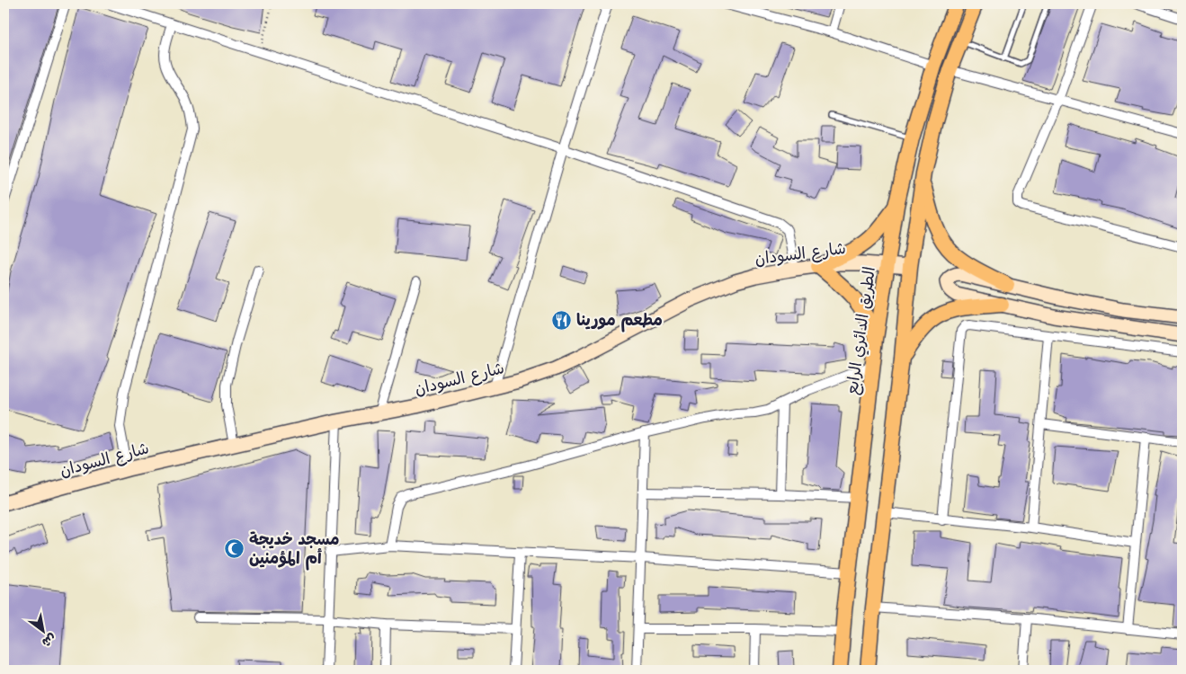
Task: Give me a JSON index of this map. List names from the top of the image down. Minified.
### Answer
{"streets":{"main road":["شارع السودان","الطريق الدائري الرابع"]},"crossings":[["شارع السودان","الطريق الدائري الرابع"]],"places":{"restaurant":["مطعم مورينا"],"mosque":["مسجد خديجة أم المؤمنين"]},"north":"bottom right"}
